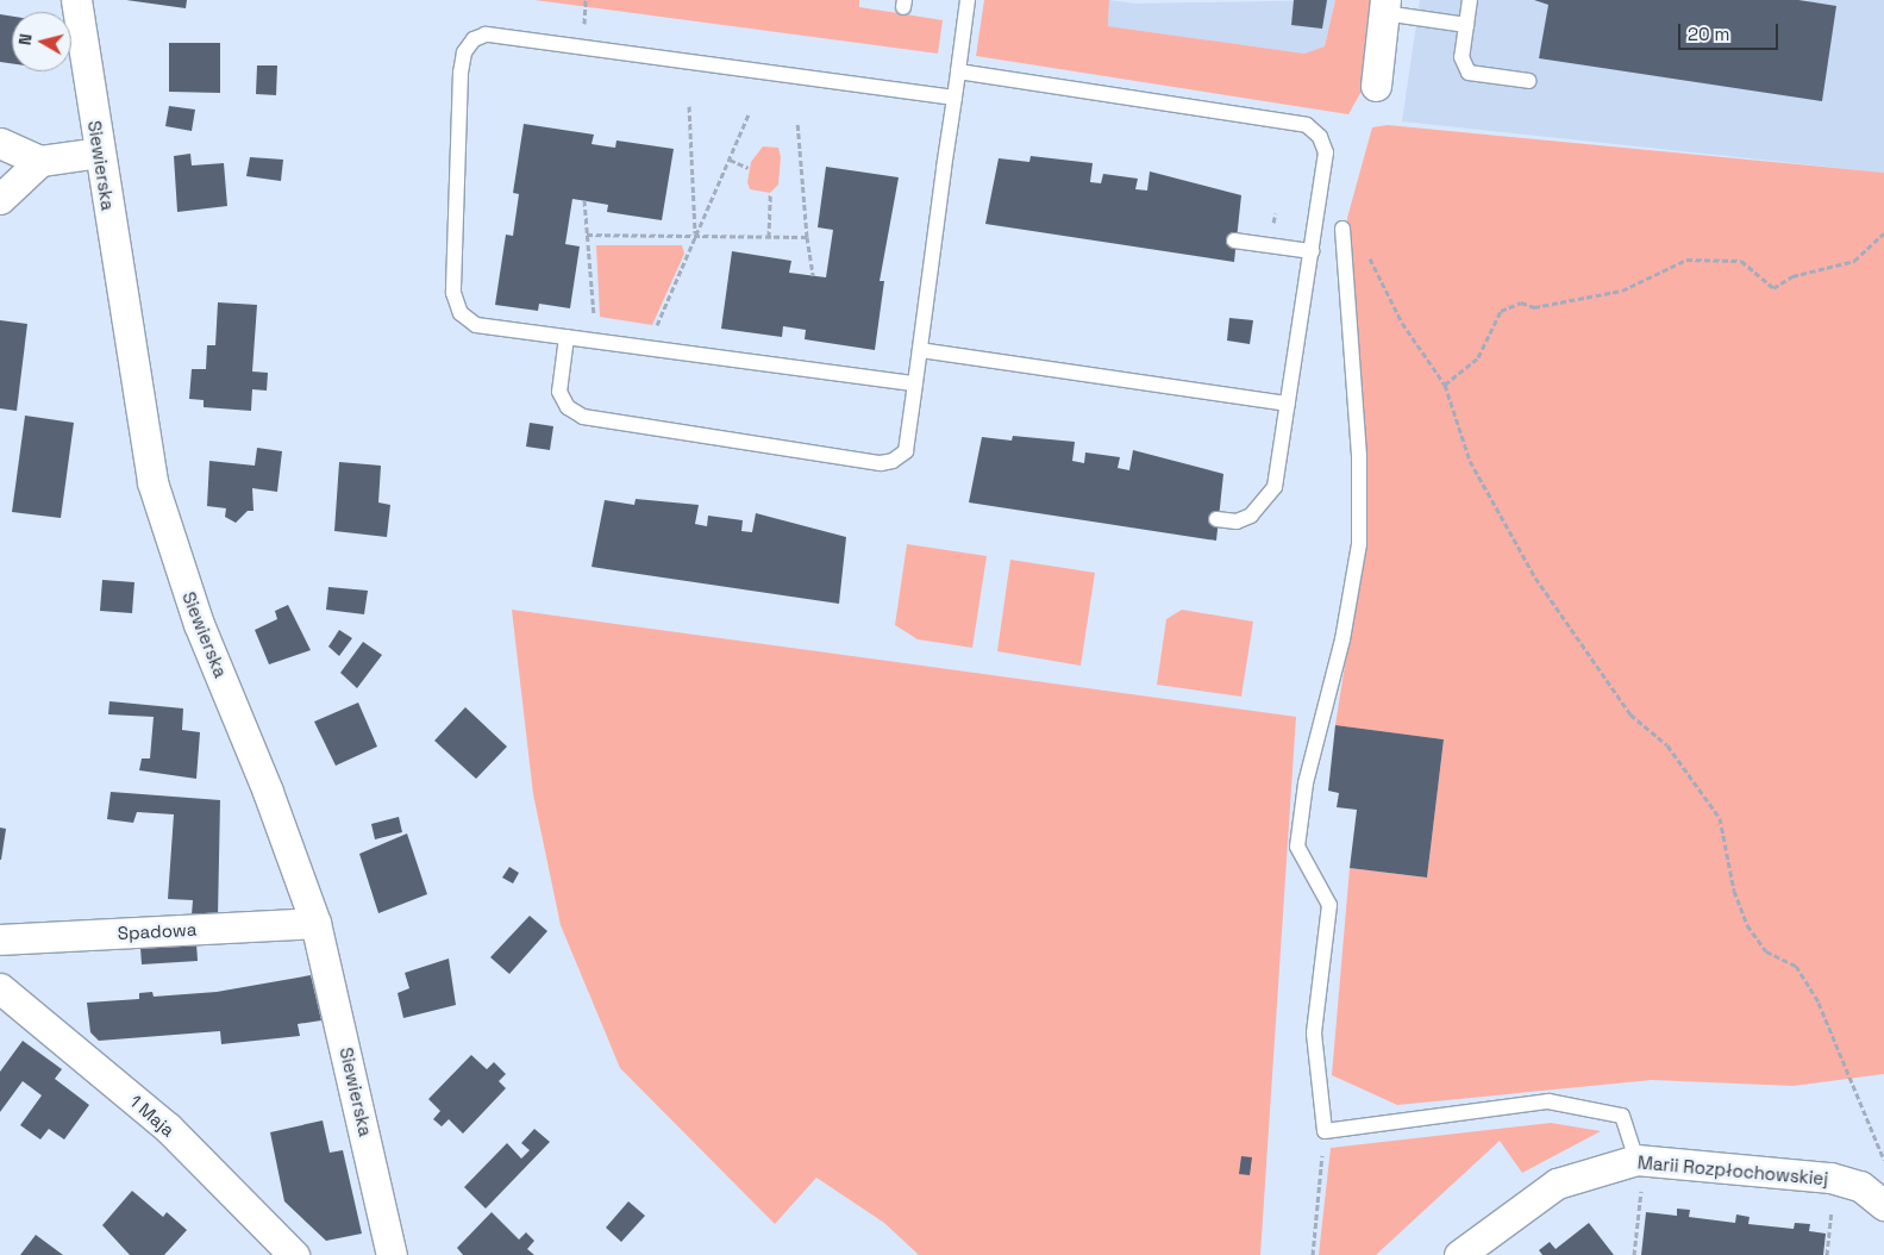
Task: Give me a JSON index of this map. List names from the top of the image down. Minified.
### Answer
{"streets":{"street":["Siewierska","Spadowa","1 Maja","Marii Rozpłochowskiej"]},"crossings":[["Siewierska","Spadowa"]],"scale_bar":"20 m","north":"left"}
